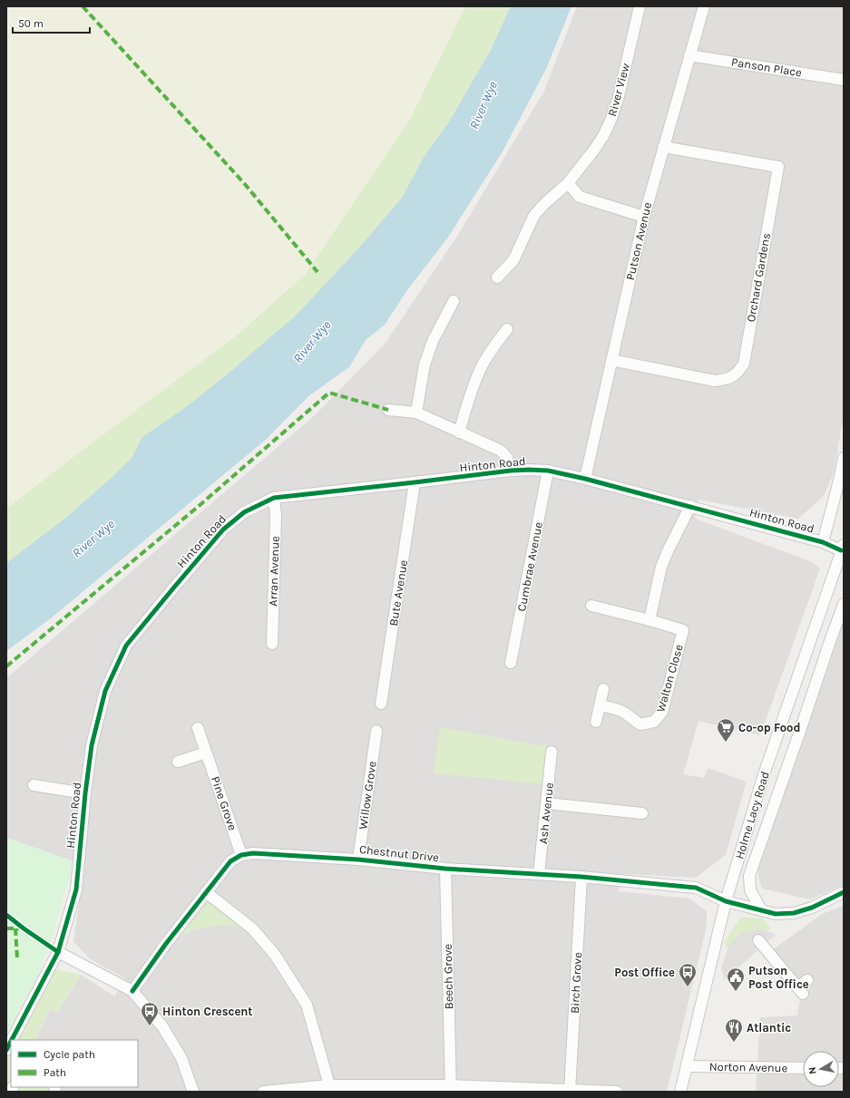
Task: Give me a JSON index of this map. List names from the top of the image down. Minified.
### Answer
{"streets":{"street":["Panson Place","River View","Putson Avenue","Orchard Gardens","Hinton Road","Cumbrae Avenue","Arran Avenue","Bute Avenue","Walton Close","Willow Grove","Pine Grove","Ash Avenue","Holme Lacy Road","Chestnut Drive","Beech Grove","Birch Grove","Norton Avenue"]},"crossings":[["Panson Place","Putson Avenue"],["Putson Avenue","Orchard Gardens"],["Putson Avenue","Hinton Road"],["Hinton Road","Cumbrae Avenue"],["Hinton Road","Arran Avenue"],["Hinton Road","Bute Avenue"],["Hinton Road","Holme Lacy Road"],["Willow Grove","Chestnut Drive"],["Pine Grove","Chestnut Drive"],["Ash Avenue","Chestnut Drive"],["Holme Lacy Road","Chestnut Drive"],["Holme Lacy Road","Norton Avenue"],["Chestnut Drive","Beech Grove"],["Chestnut Drive","Birch Grove"]],"water":["River Wye"],"places":{"supermarket":["Co-op Food"],"bus stop":["Post Office","Hinton Crescent"],"public building":["Putson Post Office"],"restaurant":["Atlantic"]},"legend":["Cycle path","Path"],"scale_bar":"50 m","north":"left"}
